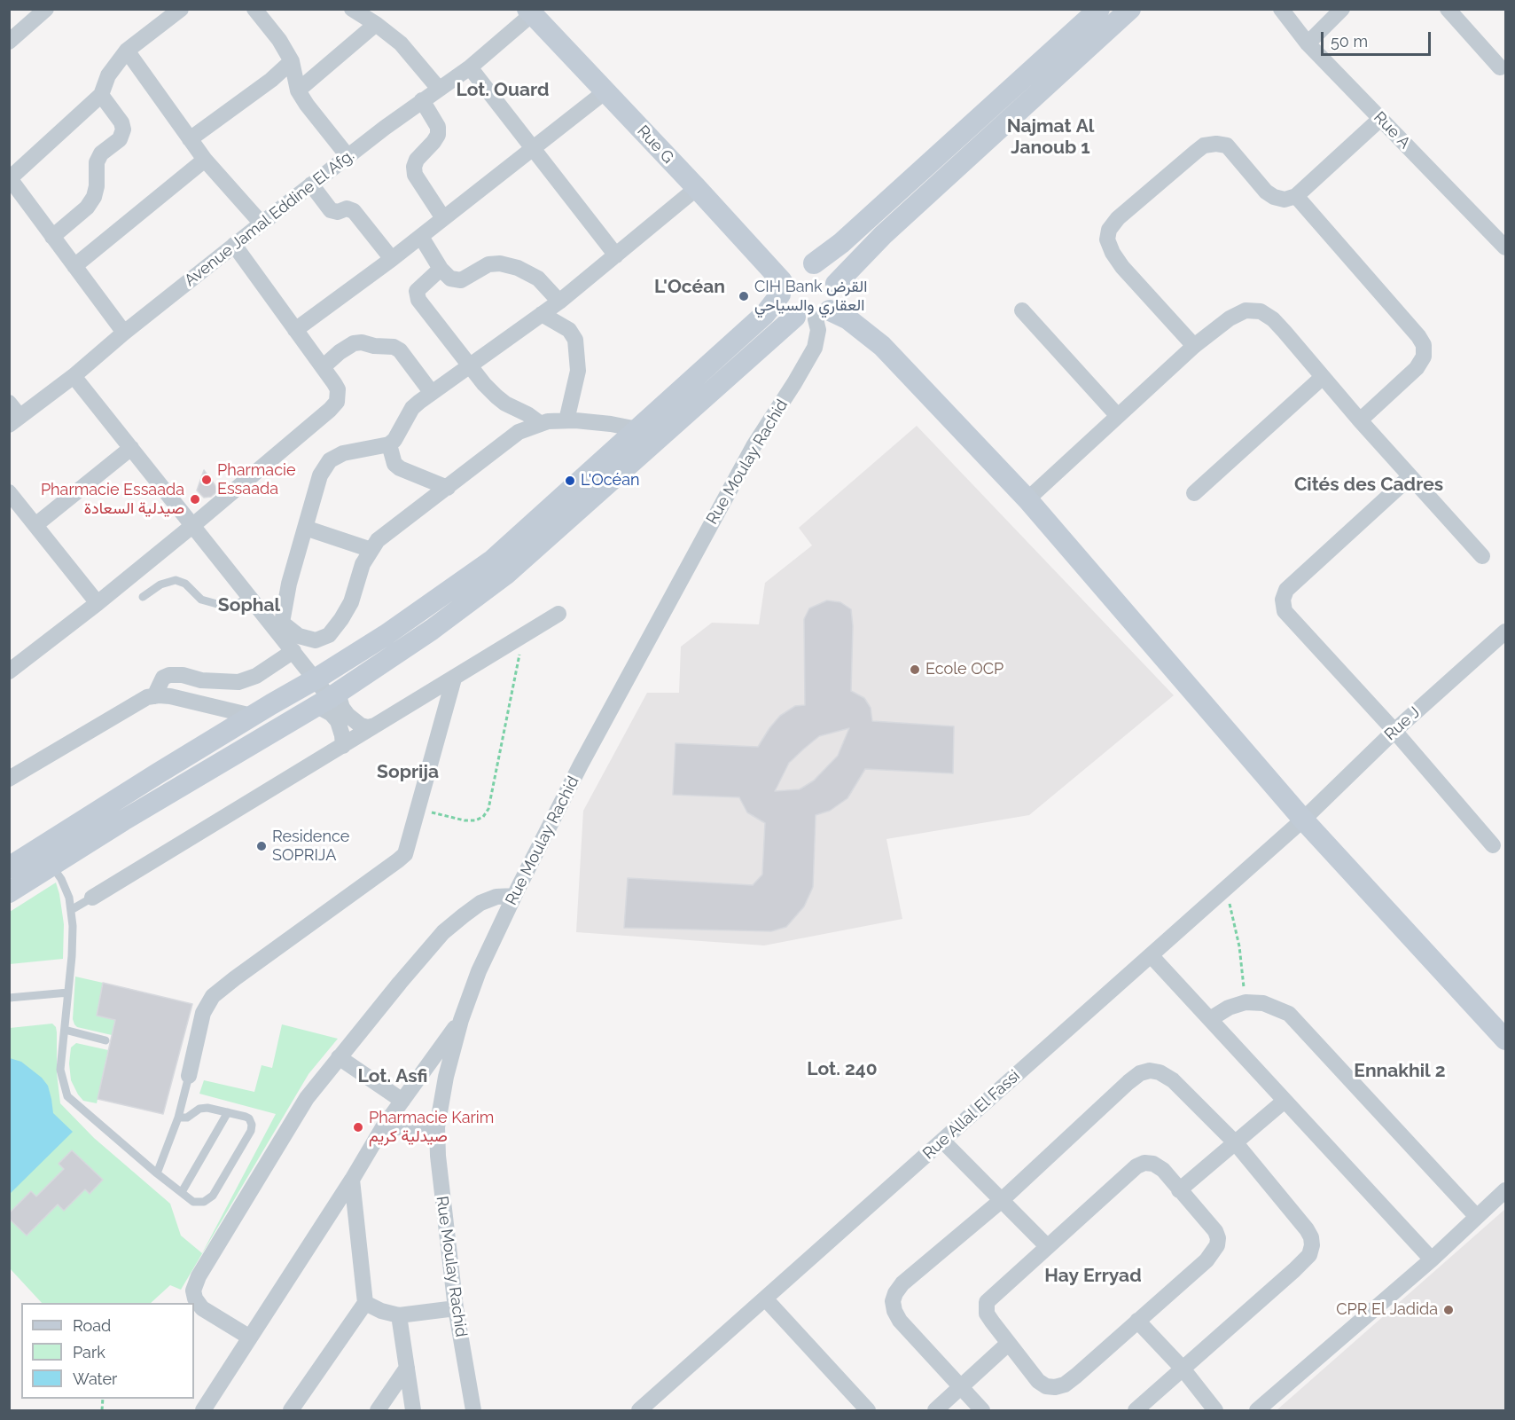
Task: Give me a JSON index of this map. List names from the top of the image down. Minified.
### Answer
{"streets":{"main road":["Rue G"],"street":["Rue A","Avenue Jamal Eddine El Afg.","Rue Moulay Rachid","Rue J","Rue Allal El Fassi"]},"crossings":[["Rue G","Avenue Jamal Eddine El Afg."],["Rue G","Rue Moulay Rachid"],["Rue J","Rue Allal El Fassi"]],"districts":["Lot. Ouard","Najmat Al Janoub 1","L'Océan","Cités des Cadres","Sophal","Soprija","Lot. 240","Ennakhil 2","Lot. Asfi","Hay Erryad"],"places":["CIH Bank القرض العقاري والسياحي","Pharmacie Essaada","L'Océan","Pharmacie Essaada صيدلية السعادة","Ecole OCP","Residence SOPRIJA","Pharmacie Karim صيدلية كريم","CPR El Jadida"],"legend":["Road","Park","Water"],"scale_bar":"50 m"}
